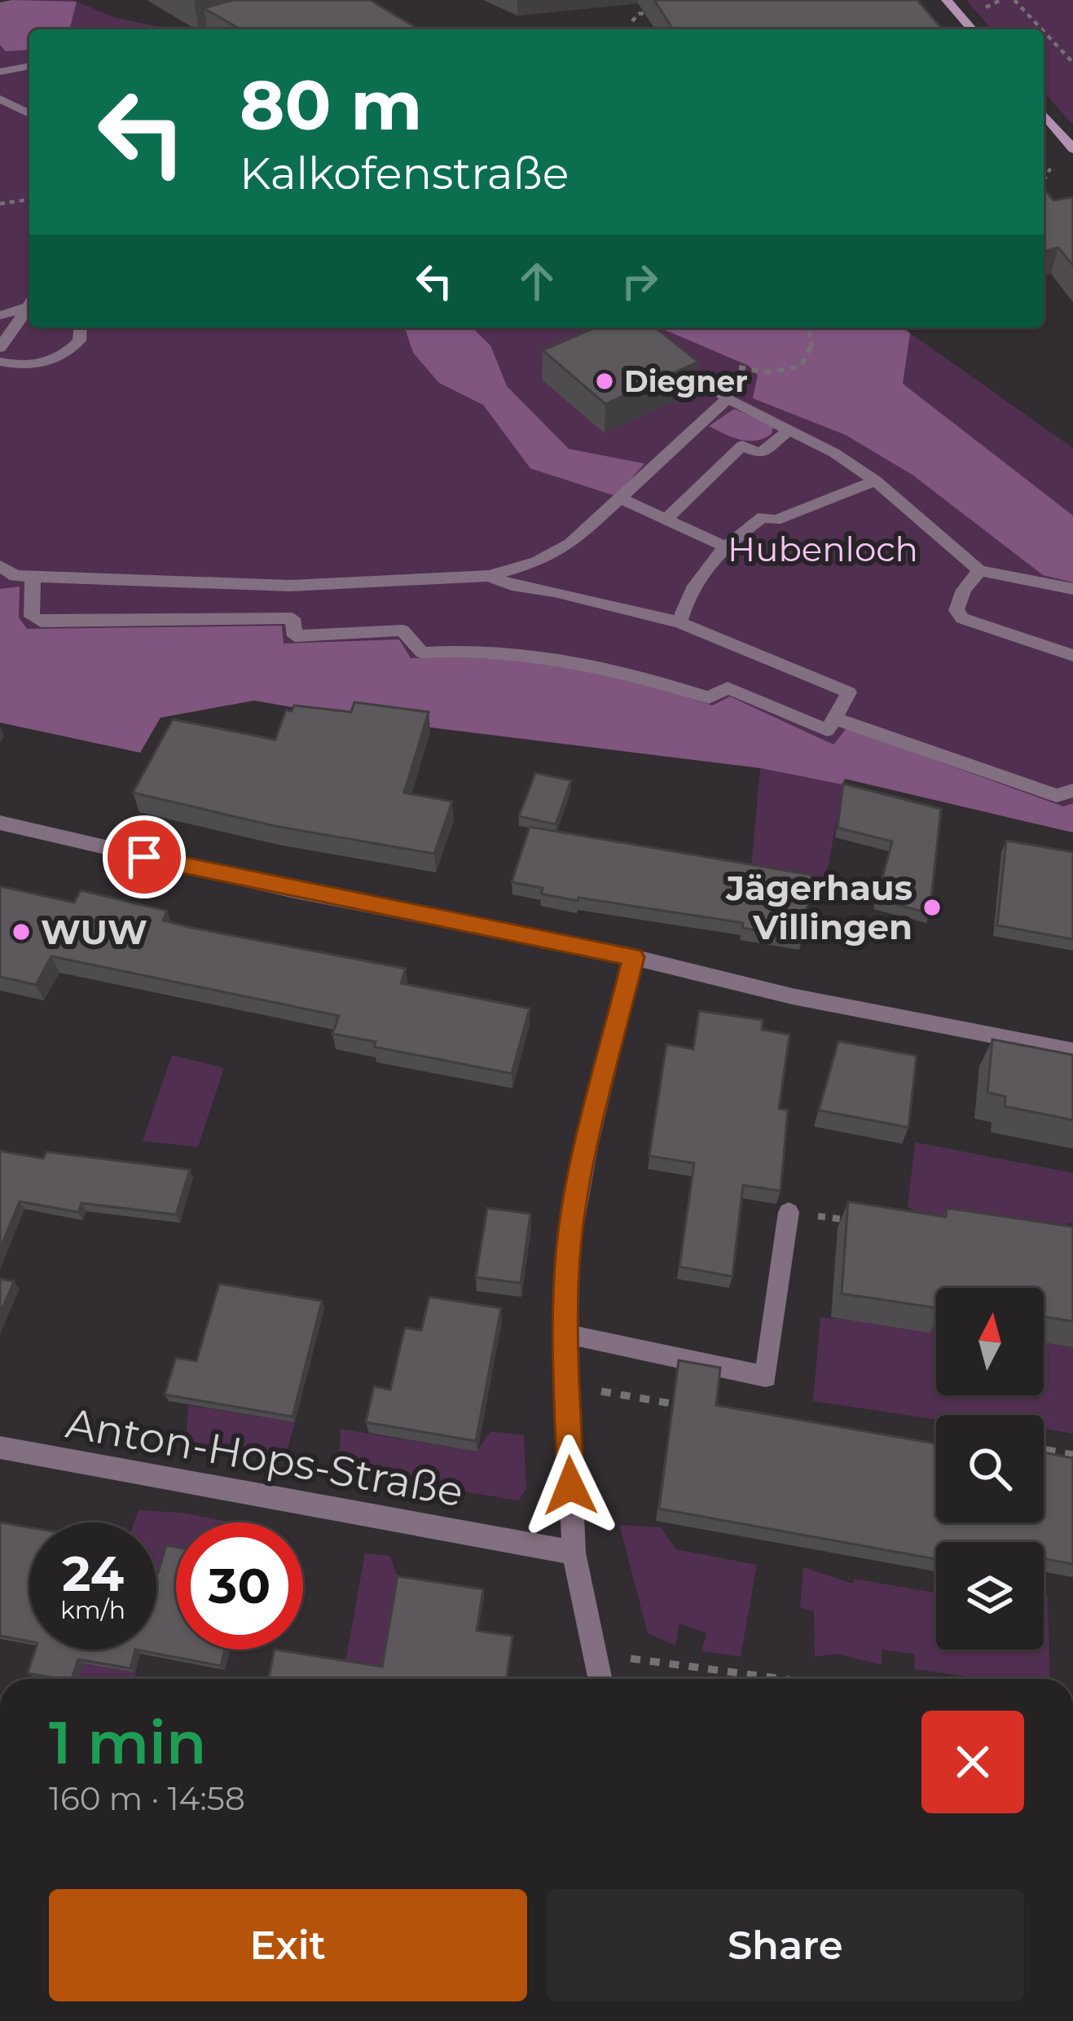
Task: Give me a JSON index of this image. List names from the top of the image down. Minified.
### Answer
{"streets":{"street":["Anton-Hops-Straße"]},"parks":["Hubenloch"],"places":["Diegner","Jägerhaus Villingen","WUW"],"north":"top","page":{"turn":["80 m","Kalkofenstraße"],"speed":"24 km/h","limit":"30","heading":["1 min","160 m · 14:58"],"buttons":["Exit","Share"]}}
